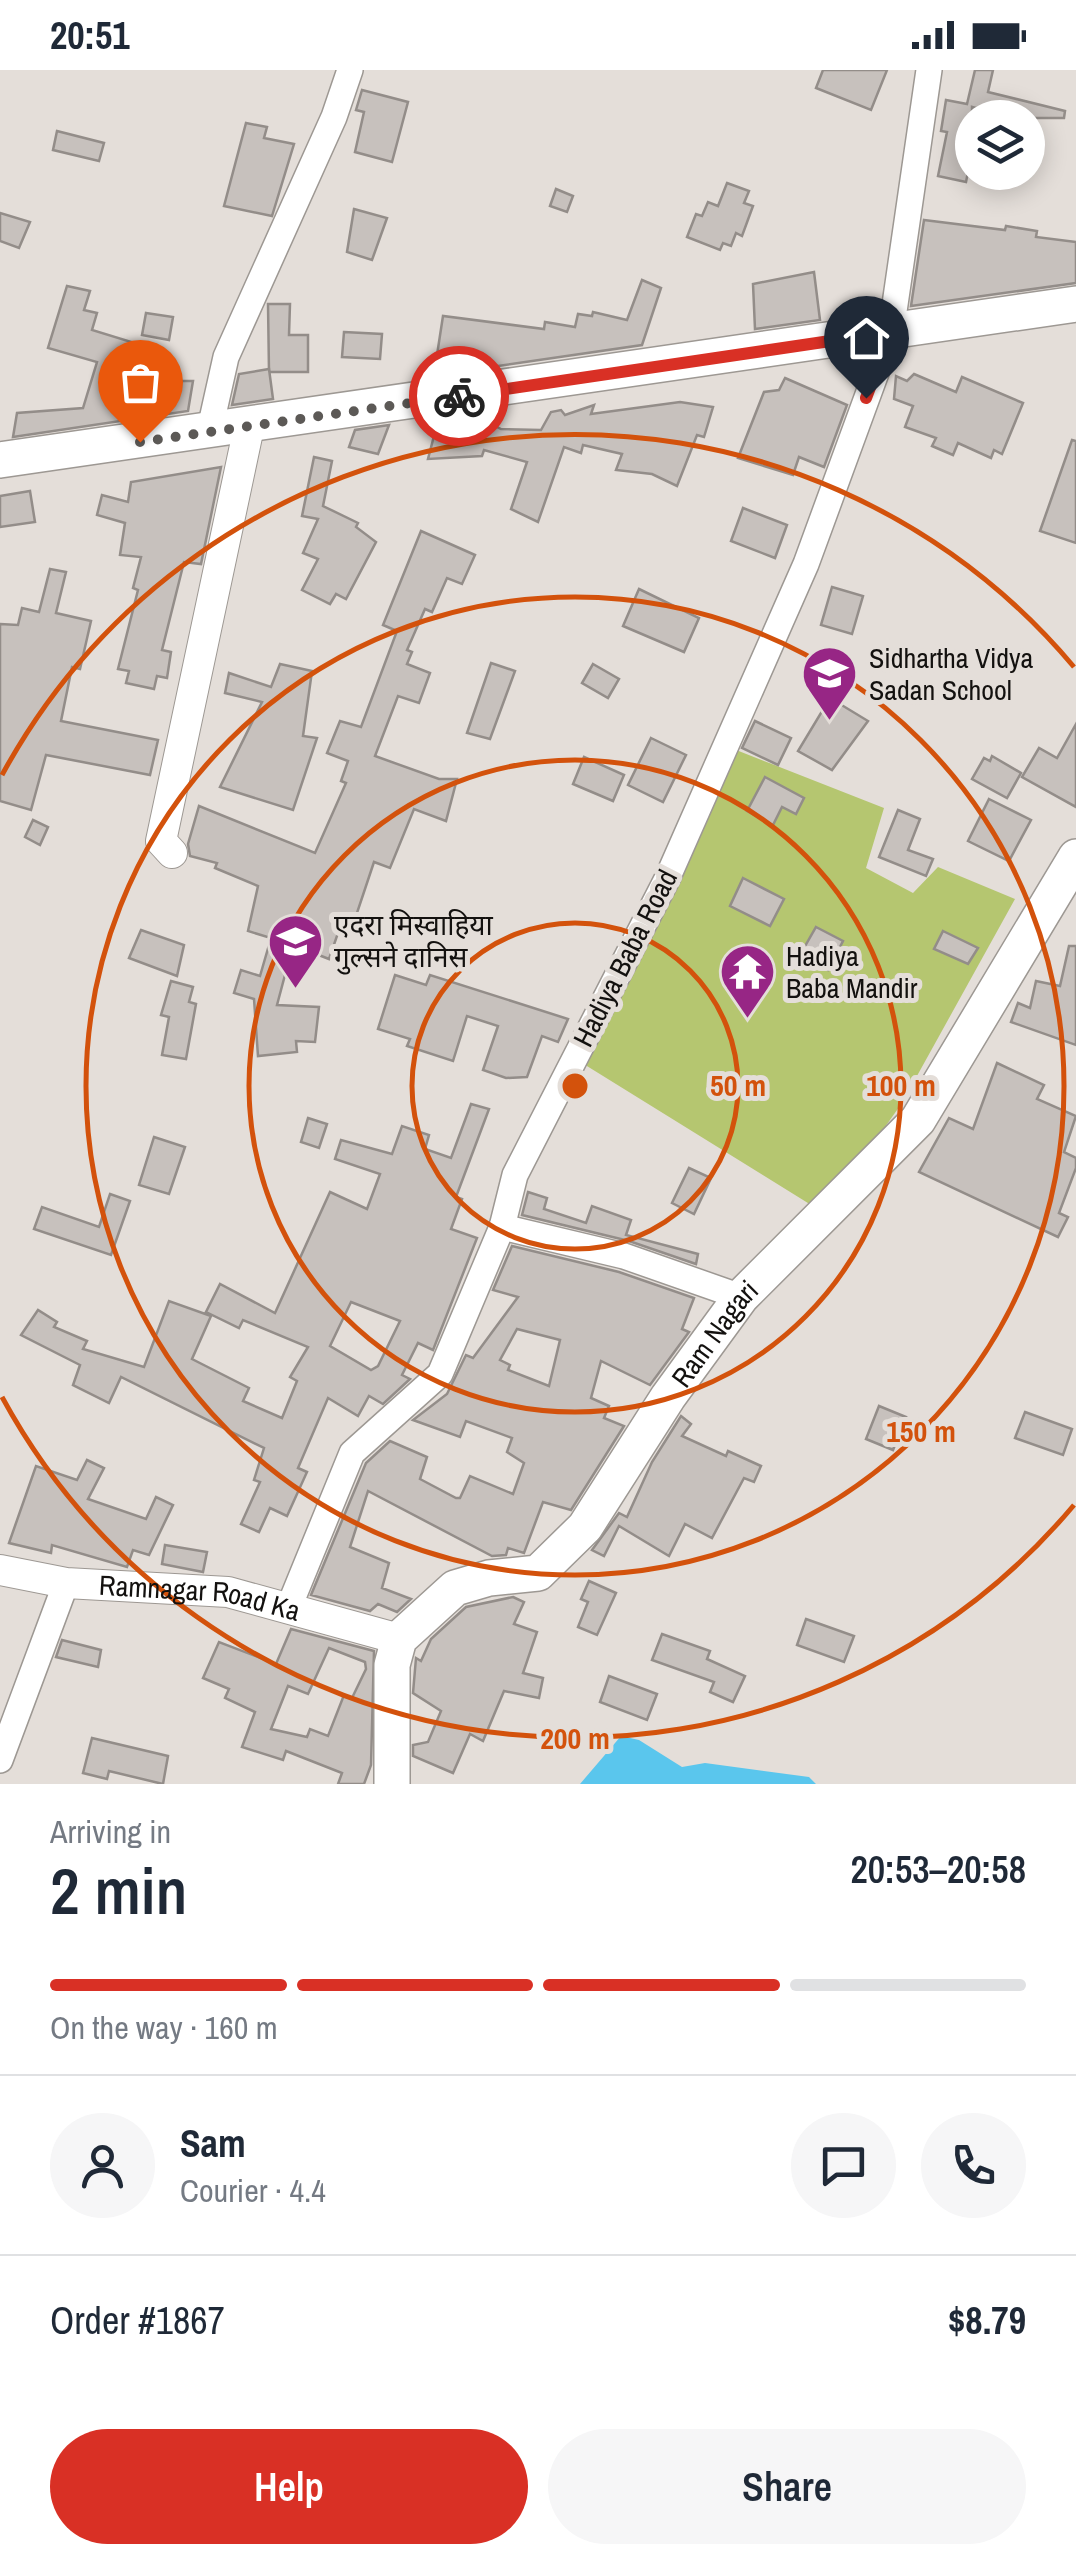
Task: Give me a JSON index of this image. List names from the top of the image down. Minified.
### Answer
{"streets":{"main road":["Ram Nagari"],"street":["Hadiya Baba Road","Ramnagar Road Ka"]},"crossings":[["Hadiya Baba Road","Ramnagar Road Ka"],["Ram Nagari","Ramnagar Road Ka"]],"places":{"school or university":["Sidhartha Vidya Sadan School","एदरा मिस्वाहिया गुल्सने दानिस"],"temple":["Hadiya Baba Mandir"]},"page":{"status":"20:51","heading":["2 min","Arriving in","20:53–20:58"],"panel":["Sam","Courier · 4.4","Order #1867","$8.79"],"bar":"On the way · 160 m","buttons":["Help","Share"]},"rings":["50 m","100 m","150 m","200 m"]}
